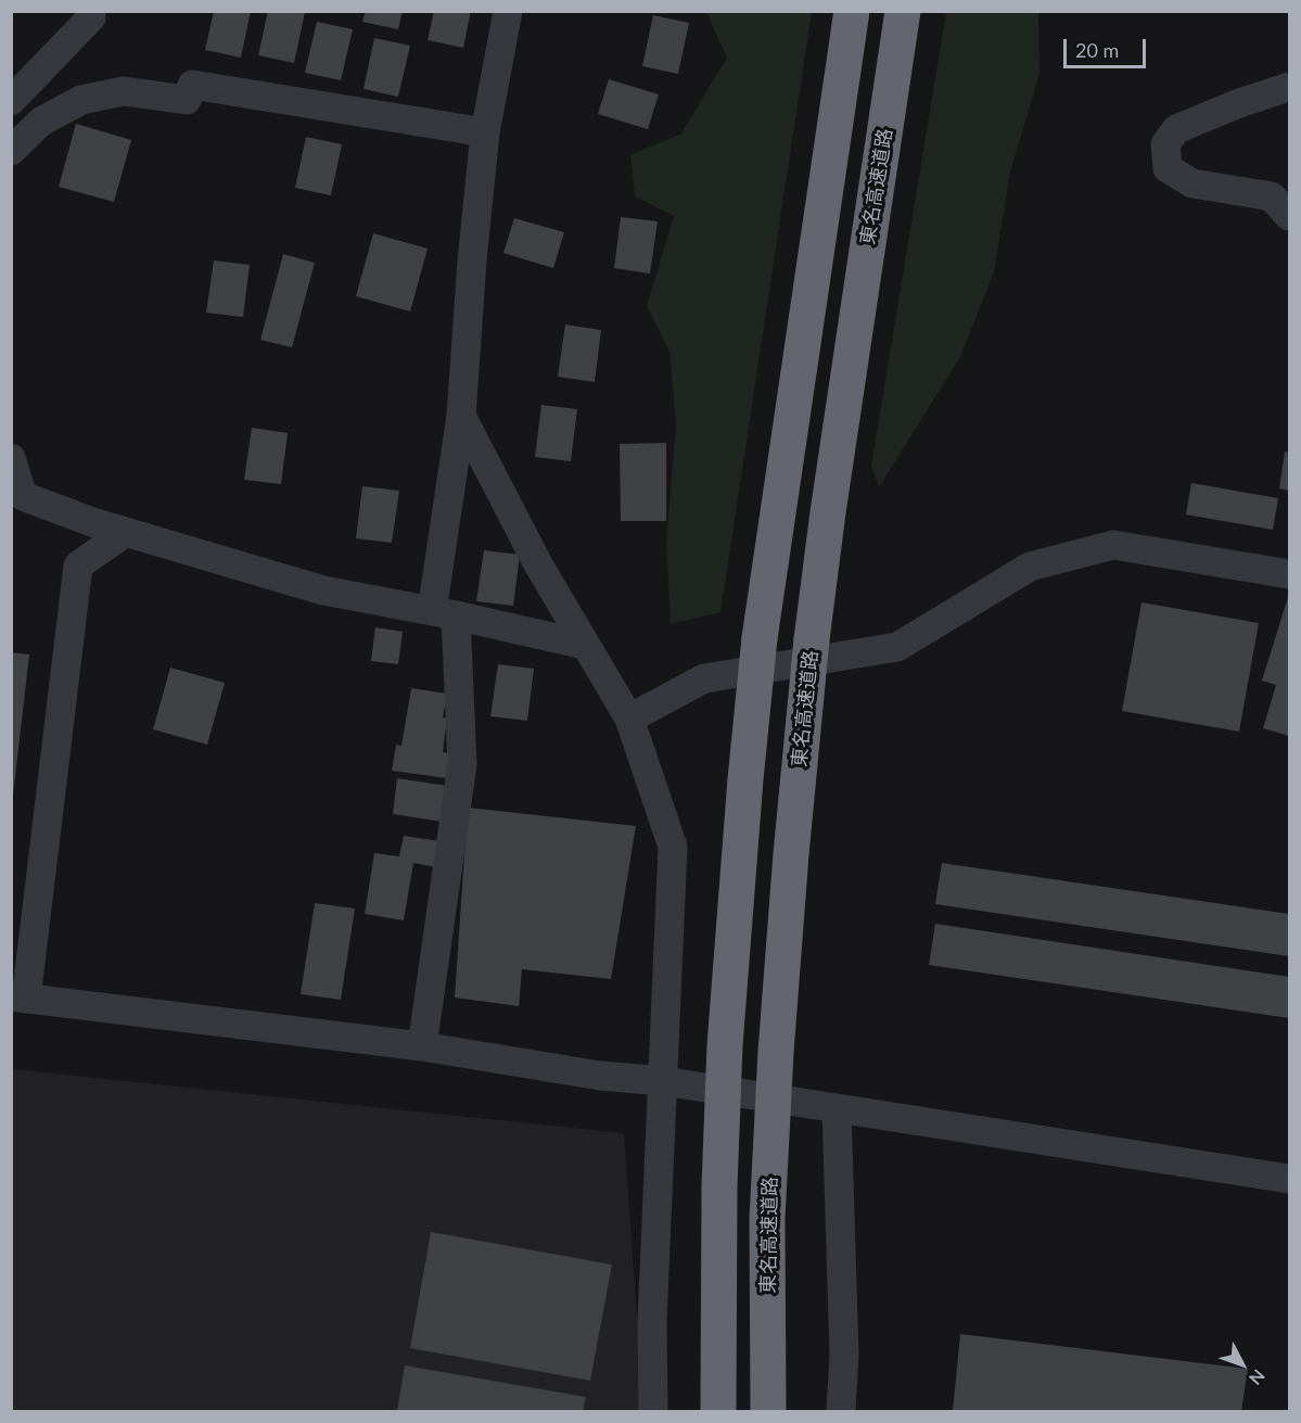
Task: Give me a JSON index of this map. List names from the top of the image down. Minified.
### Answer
{"streets":{"highway":["東名高速道路"]},"scale_bar":"20 m","north":"bottom right"}
